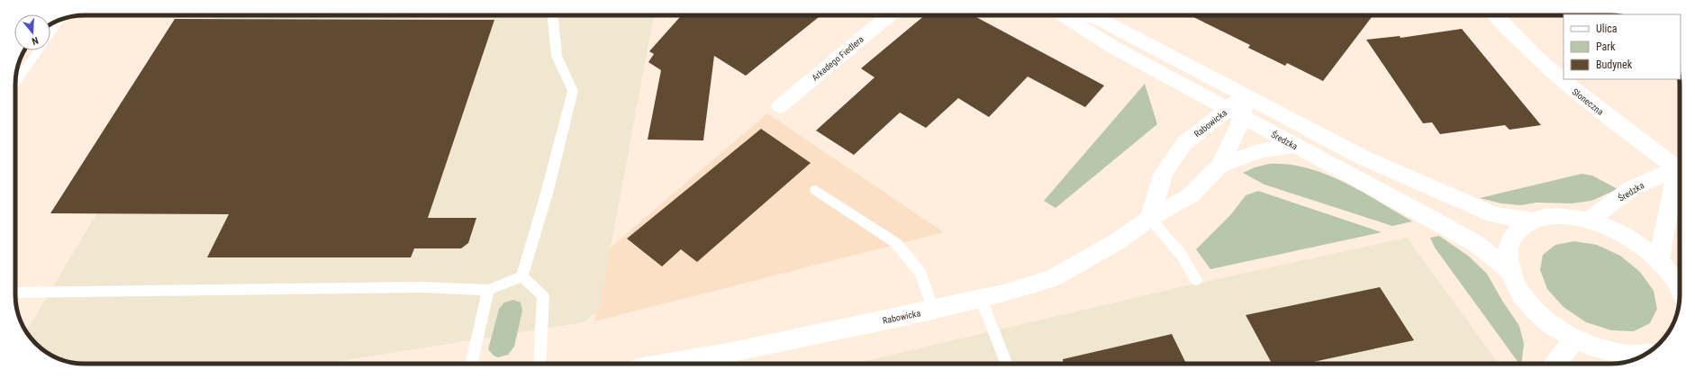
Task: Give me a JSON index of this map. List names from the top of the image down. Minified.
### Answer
{"streets":{"street":["Arkadego Fiedlera","Słoneczna","Rabowicka","Średzka"]},"crossings":[["Rabowicka","Średzka"]],"legend":["Ulica","Park","Budynek"],"north":"bottom"}
